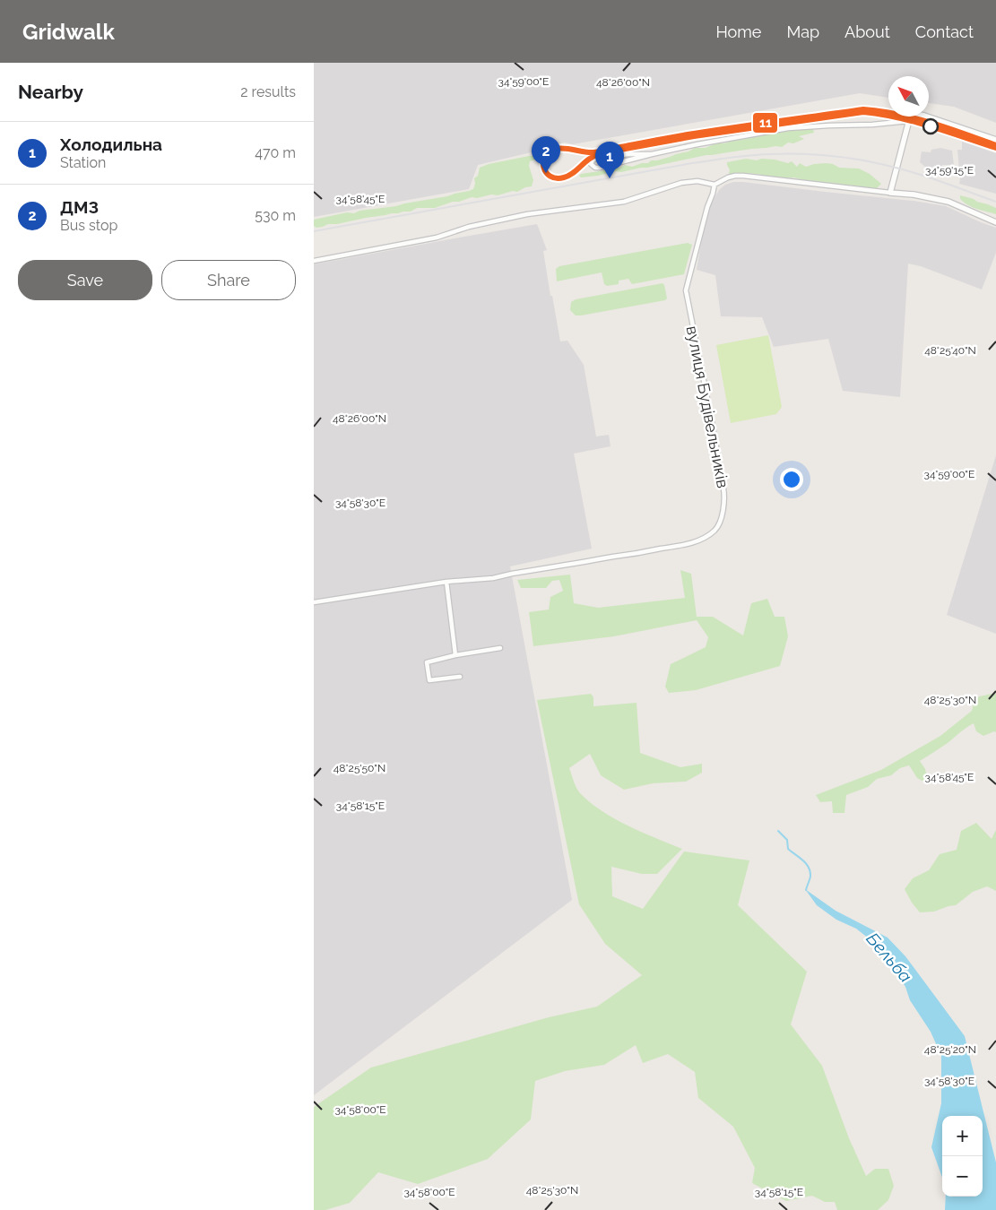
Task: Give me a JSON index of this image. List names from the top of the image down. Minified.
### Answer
{"streets":{"street":["вулиця Будівельників"]},"water":["Бельба"],"lines":["transit line 11"],"north":"top left","page":{"header":"Gridwalk","nav":["Home","Map","About","Contact"],"heading":["Nearby","2 results"],"list":[{"mark":"1","name":"Холодильна","note":"Station","value":"470 m"},{"mark":"2","name":"ДМЗ","note":"Bus stop","value":"530 m"}],"pins":["2","1"],"buttons":["Save","Share"],"map_buttons":["+","−"]},"coordinates":["34°59'00\"E","48°26'00\"N","34°59'15\"E","34°58'45\"E","48°25'40\"N","34°58'30\"E","48°25'30\"N","48°25'50\"N","34°58'15\"E","48°25'20\"N","34°58'00\"E"]}
